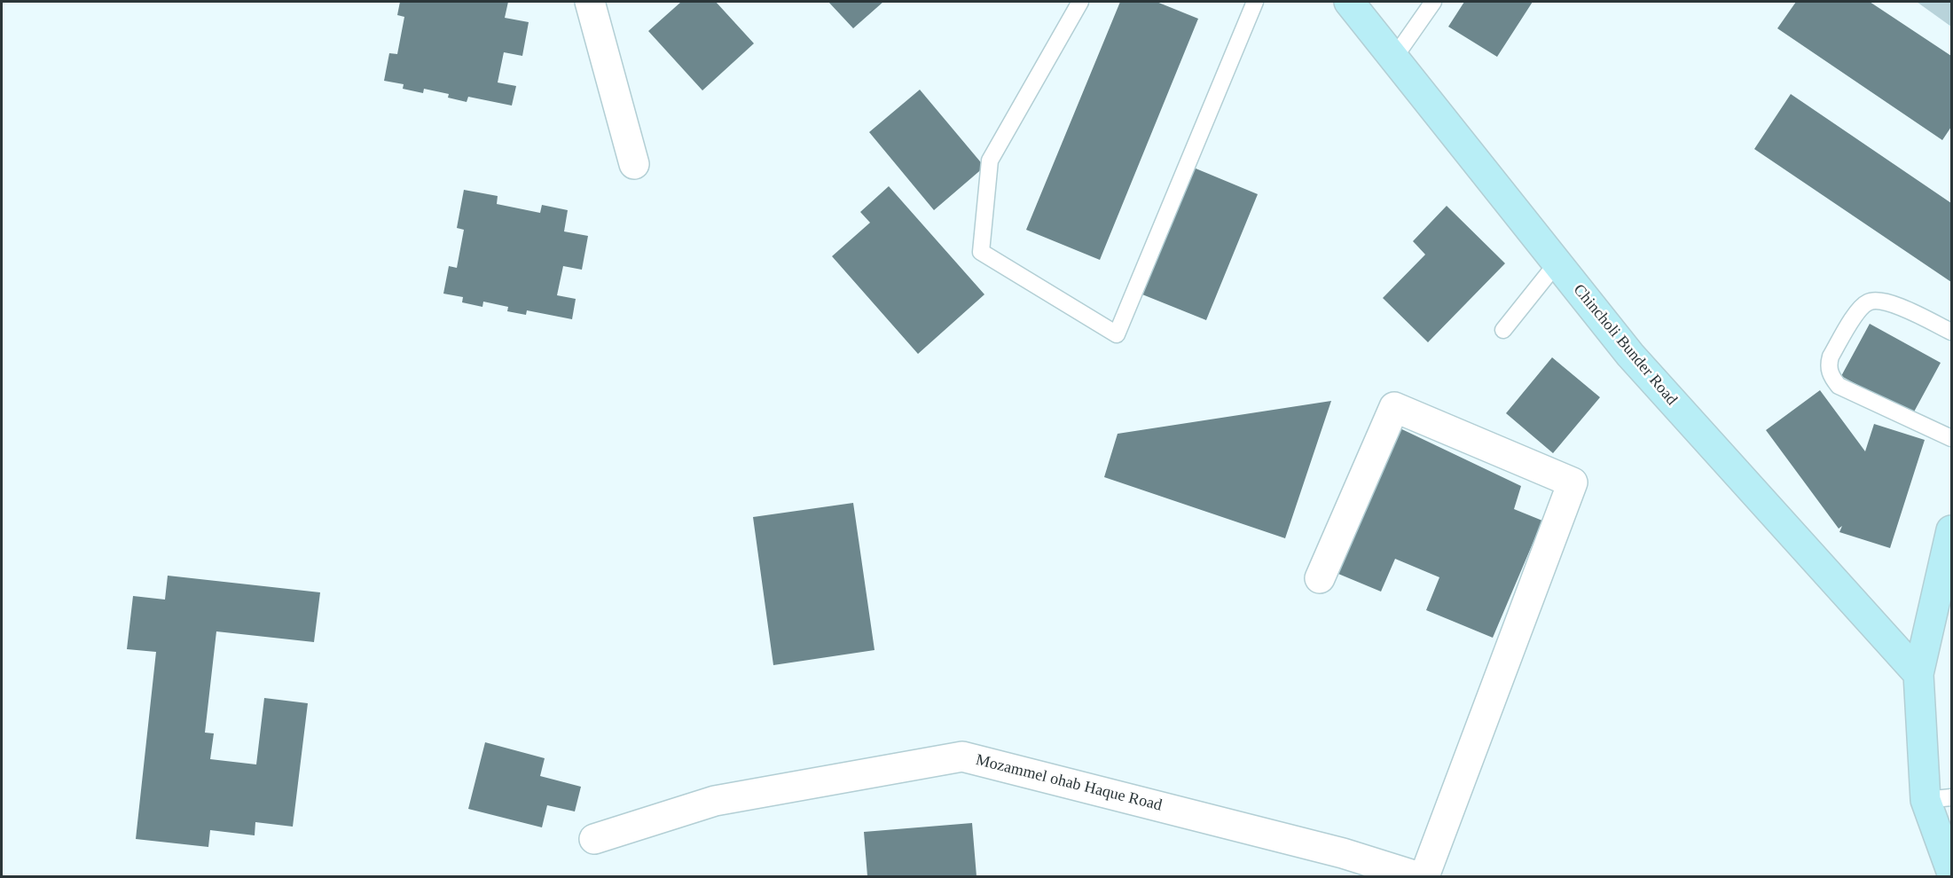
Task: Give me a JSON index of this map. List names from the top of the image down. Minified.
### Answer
{"streets":{"street":["Chincholi Bunder Road","Mozammel ohab Haque Road"]}}
